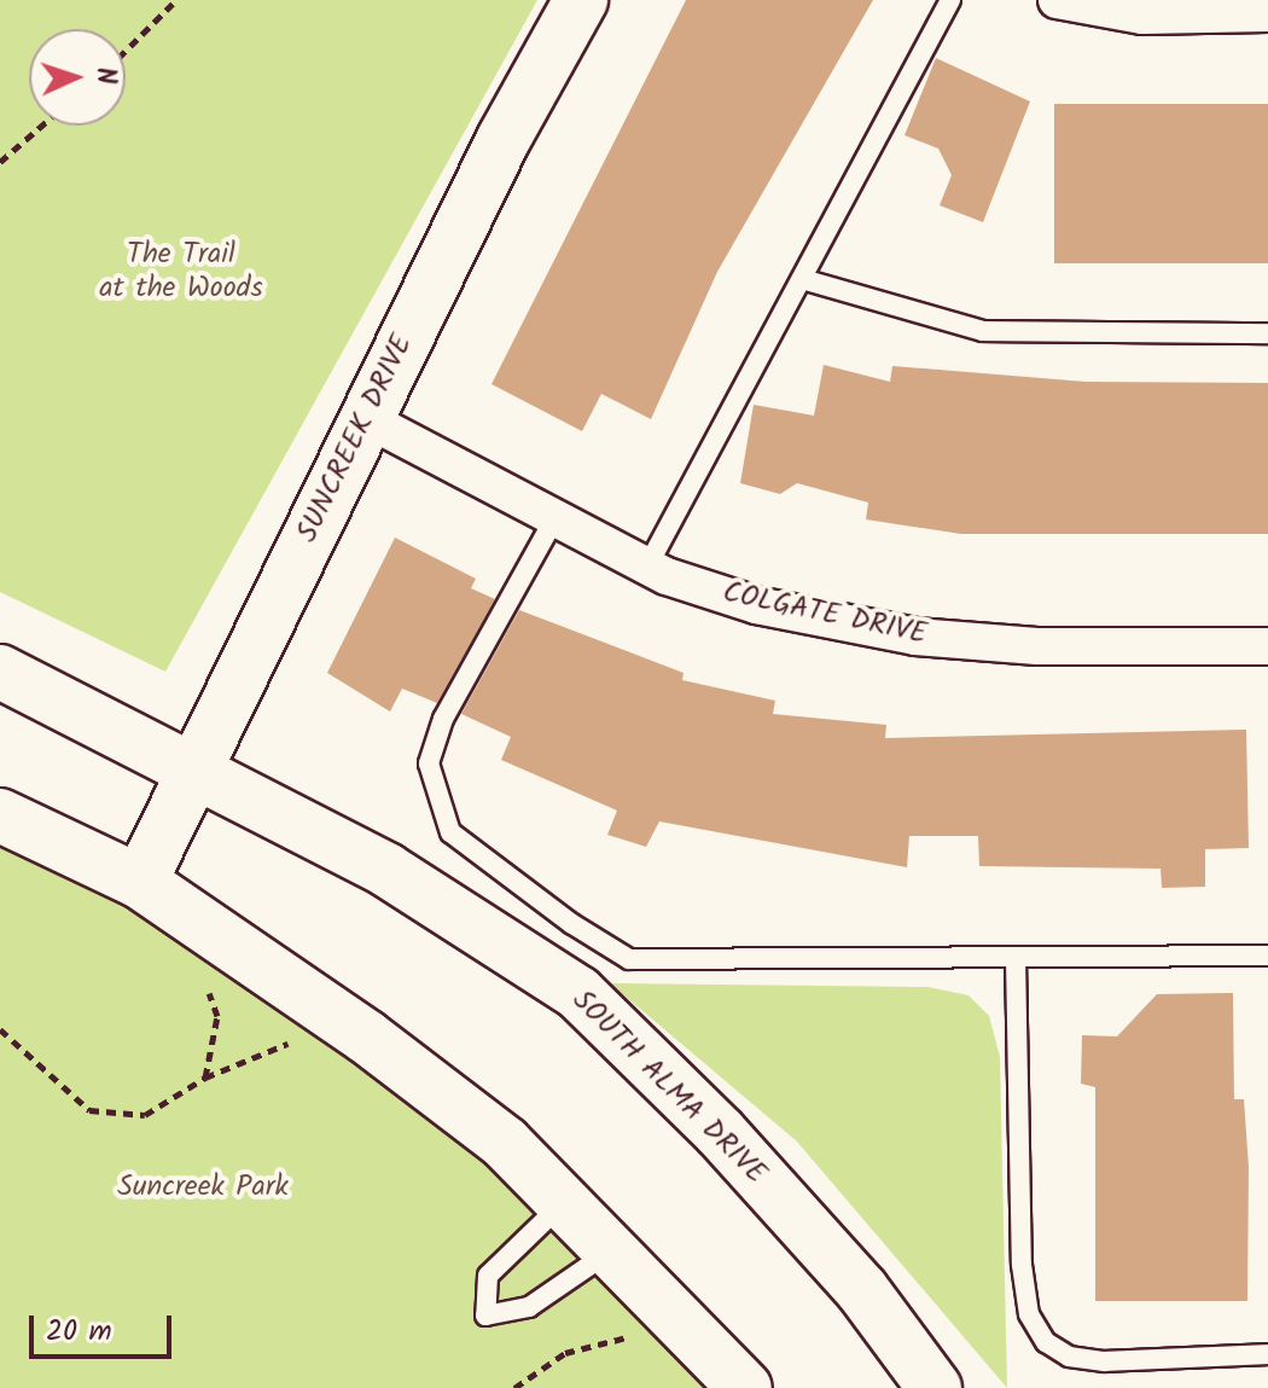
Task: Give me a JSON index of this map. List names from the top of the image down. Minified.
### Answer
{"streets":{"main road":["SUNCREEK DRIVE","SOUTH ALMA DRIVE"],"street":["COLGATE DRIVE"]},"crossings":[["SUNCREEK DRIVE","COLGATE DRIVE"],["SUNCREEK DRIVE","SOUTH ALMA DRIVE"]],"parks":["The Trail at the Woods","Suncreek Park"],"scale_bar":"20 m","north":"right"}
